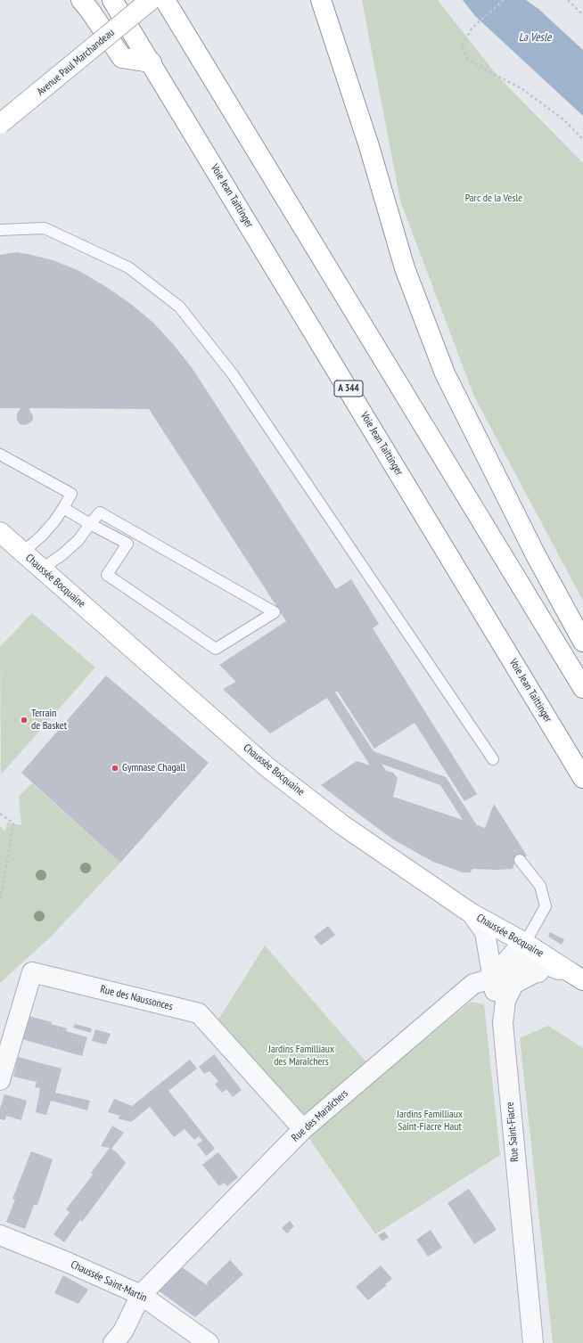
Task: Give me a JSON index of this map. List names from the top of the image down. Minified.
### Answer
{"streets":{"main road":["Avenue Paul Marchandeau","Voie Jean Taittinger","A 344","Chaussée Bocquaine"],"street":["Rue des Naussonces","Rue des Maraîchers","Rue Saint-Fiacre","Chaussée Saint-Martin"]},"crossings":[["Chaussée Bocquaine","Rue des Maraîchers"],["Chaussée Bocquaine","Rue Saint-Fiacre"],["Rue des Naussonces","Rue des Maraîchers"],["Rue des Maraîchers","Rue Saint-Fiacre"],["Rue des Maraîchers","Chaussée Saint-Martin"]],"water":["La Vesle"],"parks":["Parc de la Vesle","Jardins Familliaux des Maraîchers","Jardins Familliaux Saint-Fiacre Haut"],"places":["Terrain de Basket","Gymnase Chagall"]}
